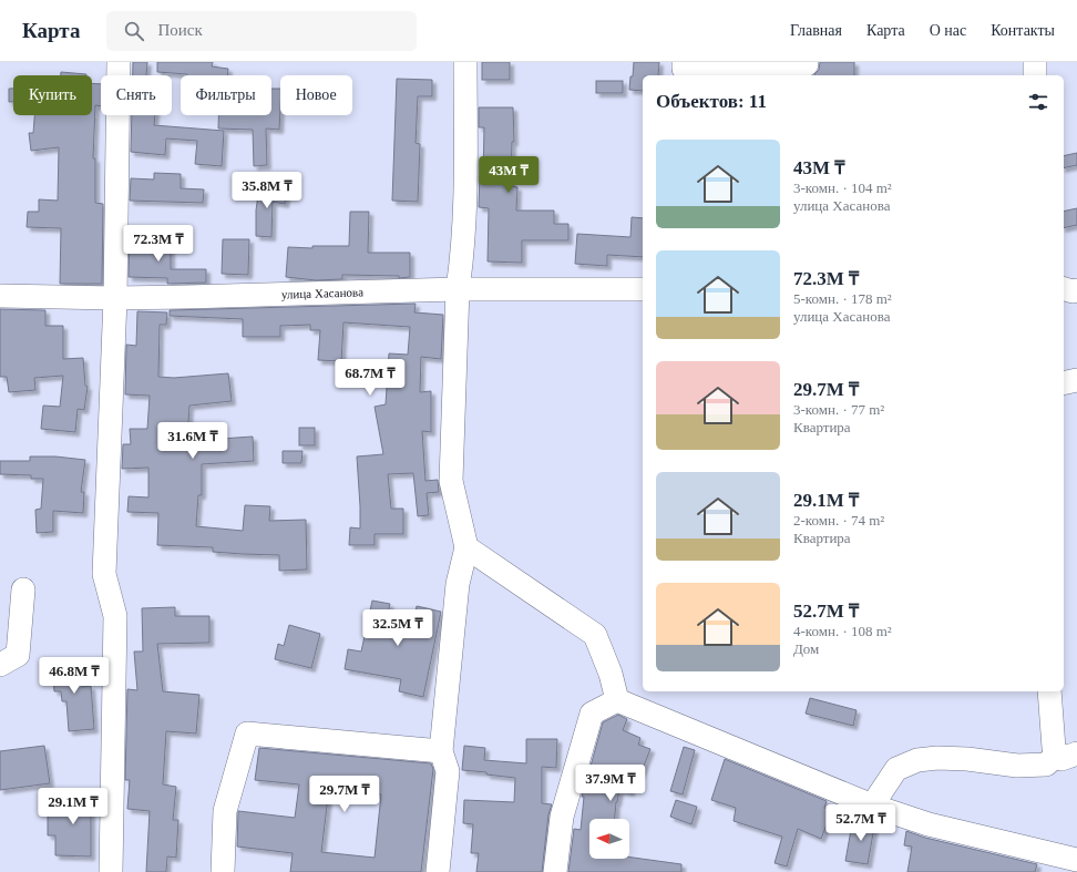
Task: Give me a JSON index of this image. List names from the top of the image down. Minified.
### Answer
{"streets":{"street":["улица Хасанова"]},"north":"left","page":{"header":"Карта","search":"Поиск","nav":["Главная","Карта","О нас","Контакты"],"chip":["Купить","Снять","Фильтры","Новое"],"heading":"Объектов: 11","list":[{"name":"43M ₸","note":"3-комн. · 104 m² · улица Хасанова"},{"name":"72.3M ₸","note":"5-комн. · 178 m² · улица Хасанова"},{"name":"29.7M ₸","note":"3-комн. · 77 m² · Квартира"},{"name":"29.1M ₸","note":"2-комн. · 74 m² · Квартира"},{"name":"52.7M ₸","note":"4-комн. · 108 m² · Дом"}],"price":["43M ₸","35.8M ₸","72.3M ₸","68.7M ₸","31.6M ₸","32.5M ₸","46.8M ₸","37.9M ₸","29.7M ₸","29.1M ₸","52.7M ₸"]}}
